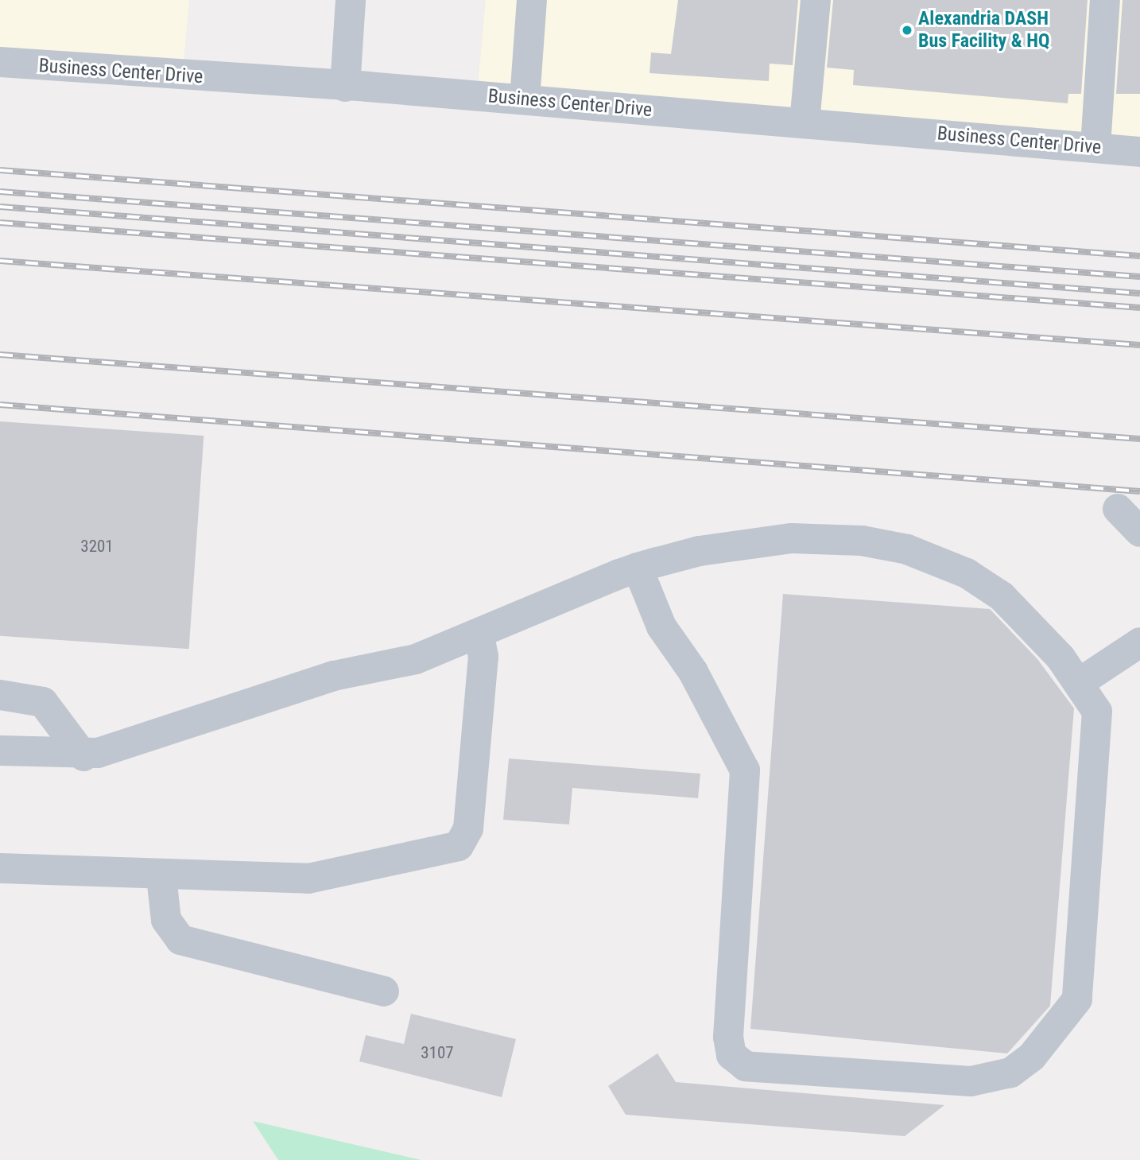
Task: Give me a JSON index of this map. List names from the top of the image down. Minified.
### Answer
{"streets":{"street":["Business Center Drive"]},"places":["Alexandria DASH Bus Facility & HQ"],"house_numbers":["3201","3107"]}
